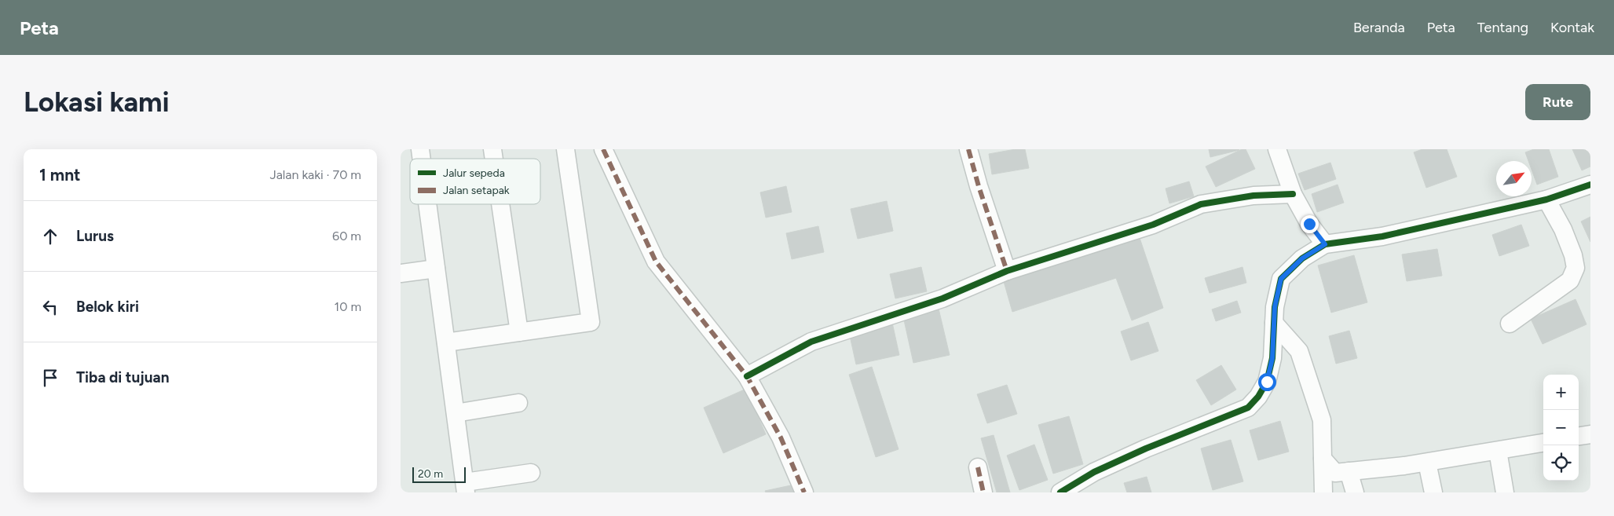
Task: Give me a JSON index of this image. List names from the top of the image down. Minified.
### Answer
{"legend":["Jalur sepeda","Jalan setapak"],"scale_bar":"20 m","north":"top right","page":{"header":"Peta","nav":["Beranda","Peta","Tentang","Kontak"],"buttons":"Rute","title":"Lokasi kami","heading":["1 mnt","Jalan kaki · 70 m"],"list":[["Lurus","60 m"],["Belok kiri","10 m"],"Tiba di tujuan"],"map_buttons":["+","−"],"scale":"20 m"}}
